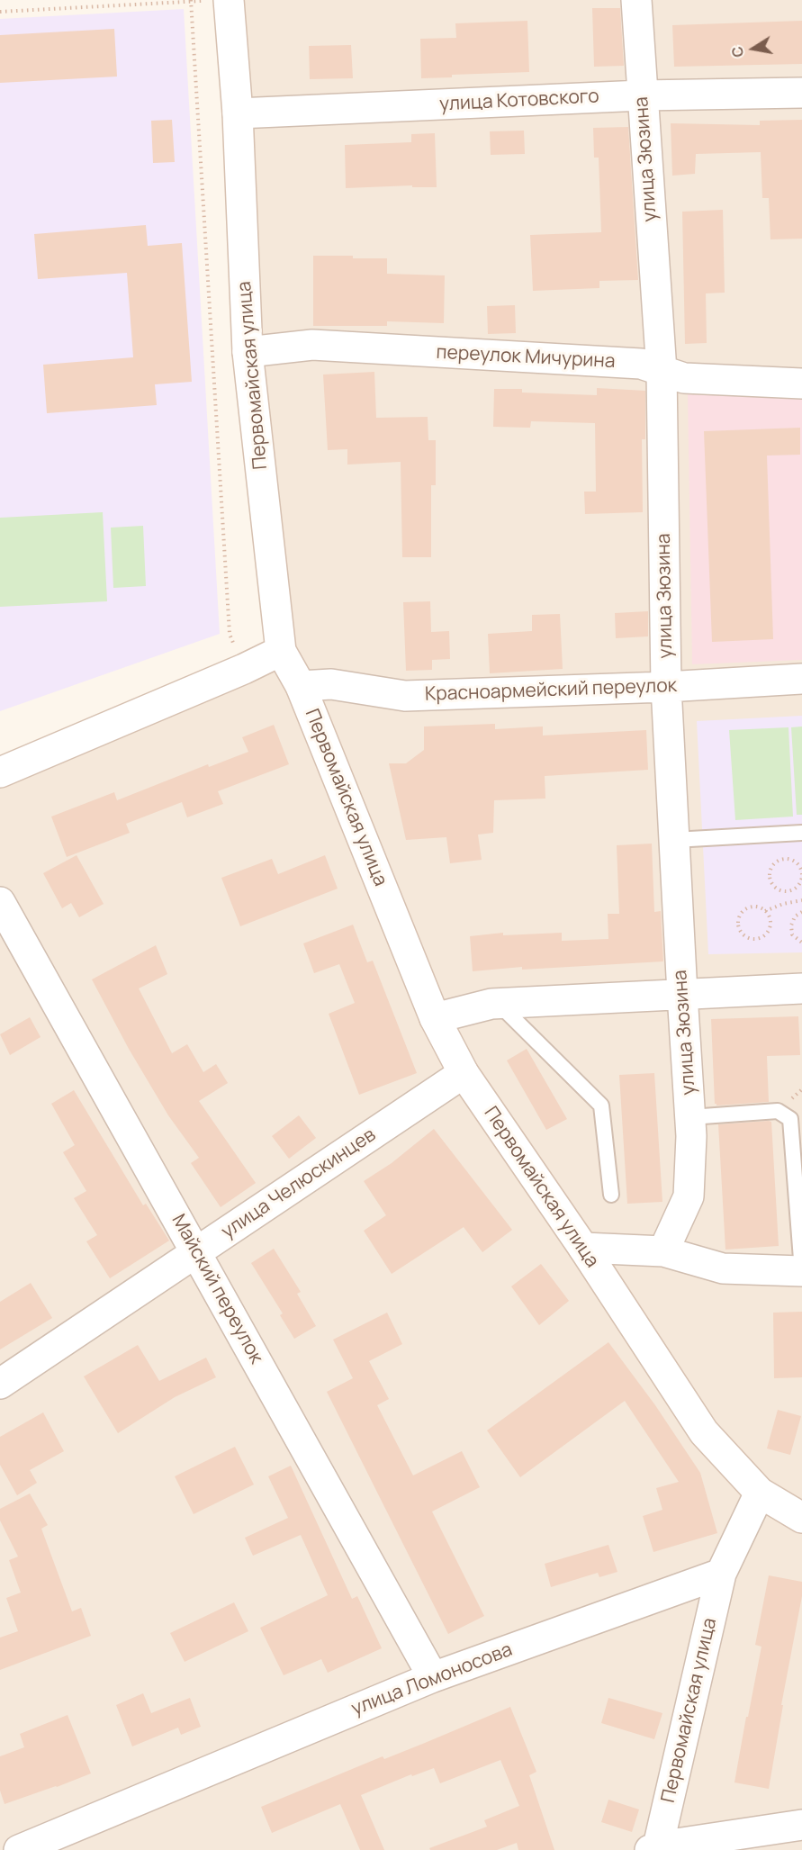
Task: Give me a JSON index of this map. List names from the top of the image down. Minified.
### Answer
{"streets":{"street":["улица Котовского","улица Зюзина","переулок Мичурина","Первомайская улица","Красноармейский переулок","улица Челюскинцев","Майский переулок","улица Ломоносова"]},"crossings":[["улица Котовского","улица Зюзина"],["улица Котовского","Первомайская улица"],["улица Зюзина","переулок Мичурина"],["улица Зюзина","Красноармейский переулок"],["переулок Мичурина","Первомайская улица"],["Первомайская улица","Красноармейский переулок"],["Первомайская улица","улица Челюскинцев"],["Первомайская улица","улица Ломоносова"],["улица Челюскинцев","Майский переулок"],["Майский переулок","улица Ломоносова"]],"north":"left"}
